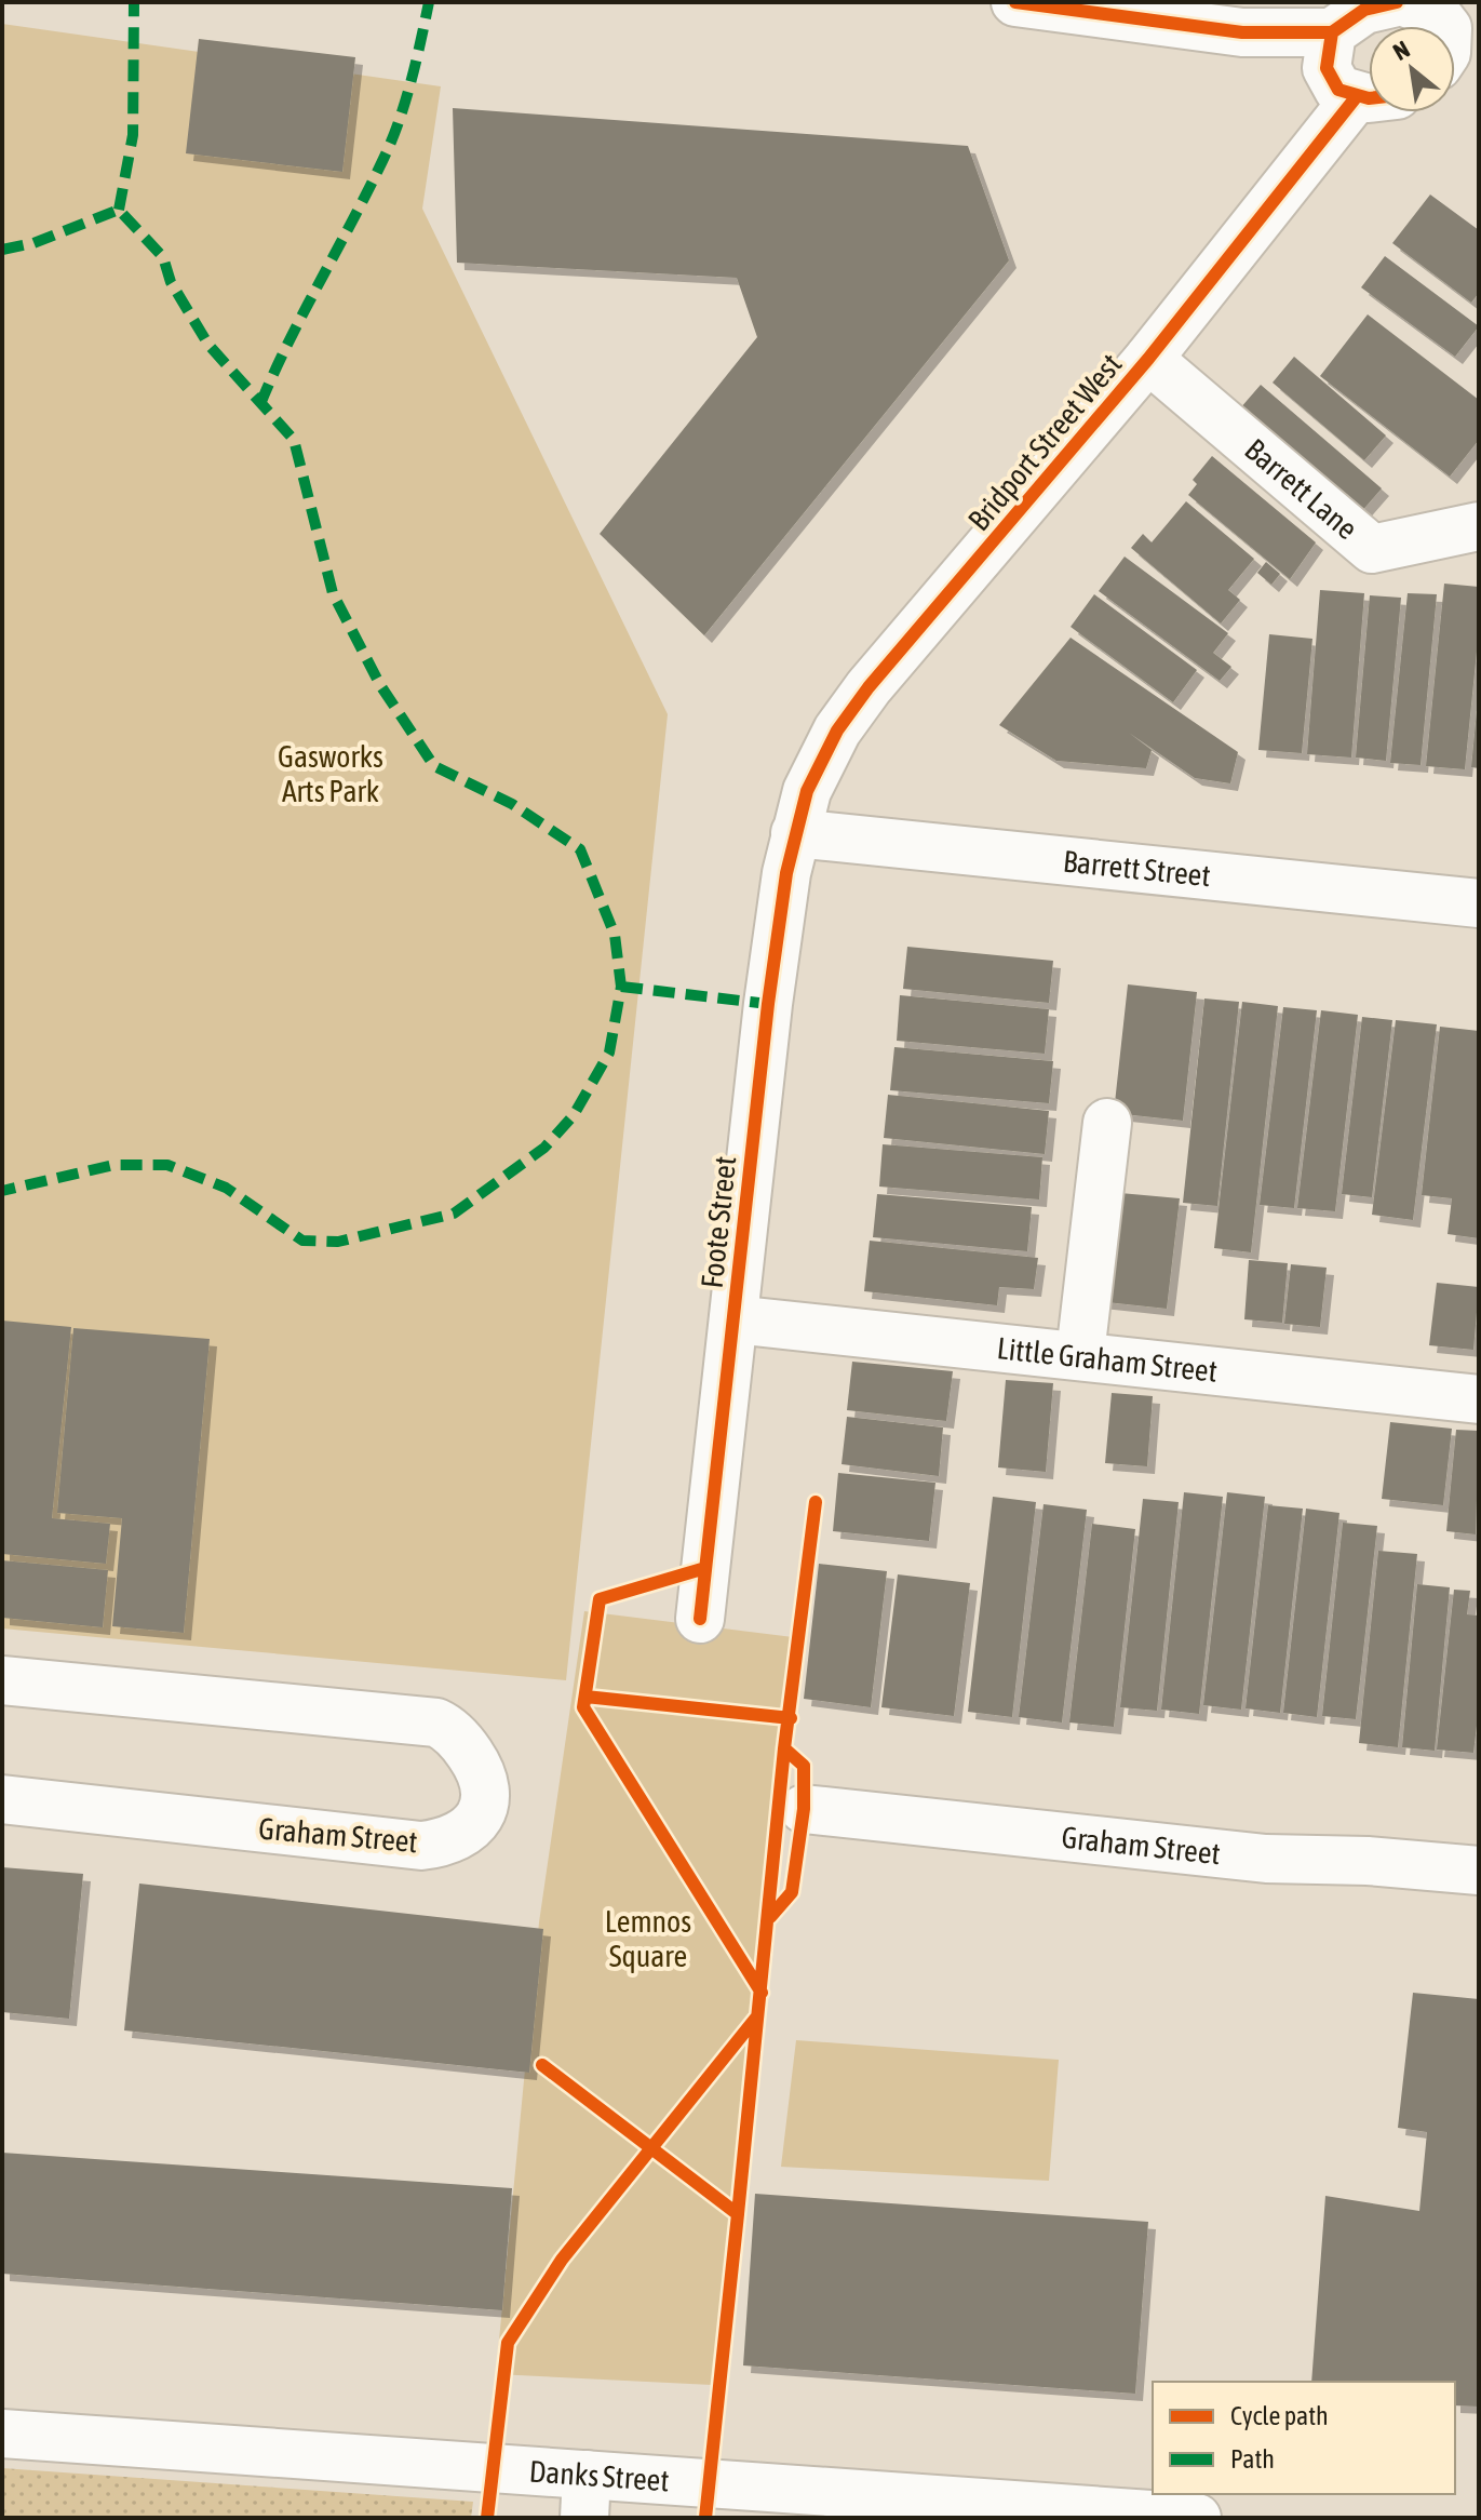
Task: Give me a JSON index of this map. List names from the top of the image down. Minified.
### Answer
{"streets":{"street":["Bridport Street West","Barrett Lane","Barrett Street","Foote Street","Little Graham Street","Graham Street","Danks Street"]},"crossings":[["Bridport Street West","Barrett Lane"],["Bridport Street West","Barrett Street"],["Bridport Street West","Foote Street"],["Barrett Street","Foote Street"],["Foote Street","Little Graham Street"]],"parks":["Gasworks Arts Park","Lemnos Square"],"legend":["Cycle path","Path"],"north":"top left"}
